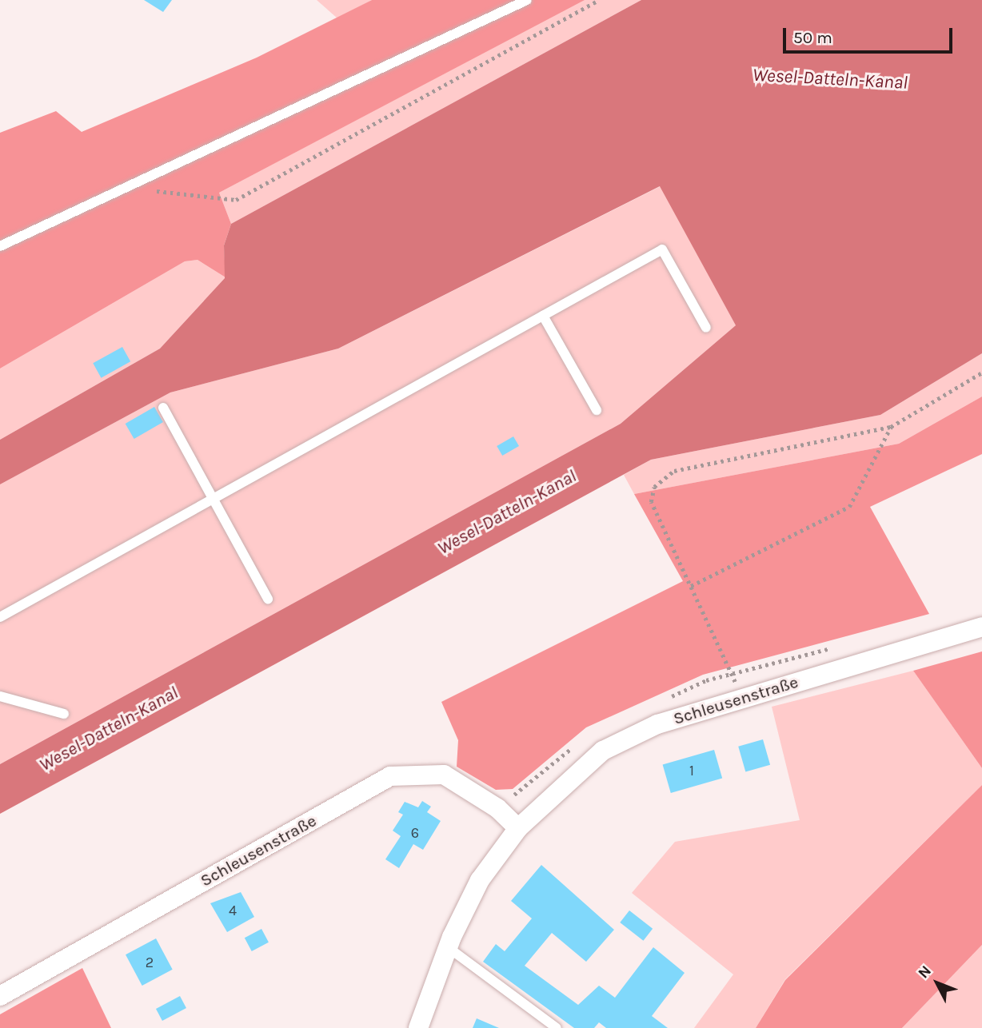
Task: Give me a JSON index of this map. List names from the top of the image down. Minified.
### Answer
{"streets":{"street":["Schleusenstraße"]},"water":["Wesel-Datteln-Kanal"],"house_numbers":["1","6","4","2"],"scale_bar":"50 m","north":"top left"}
